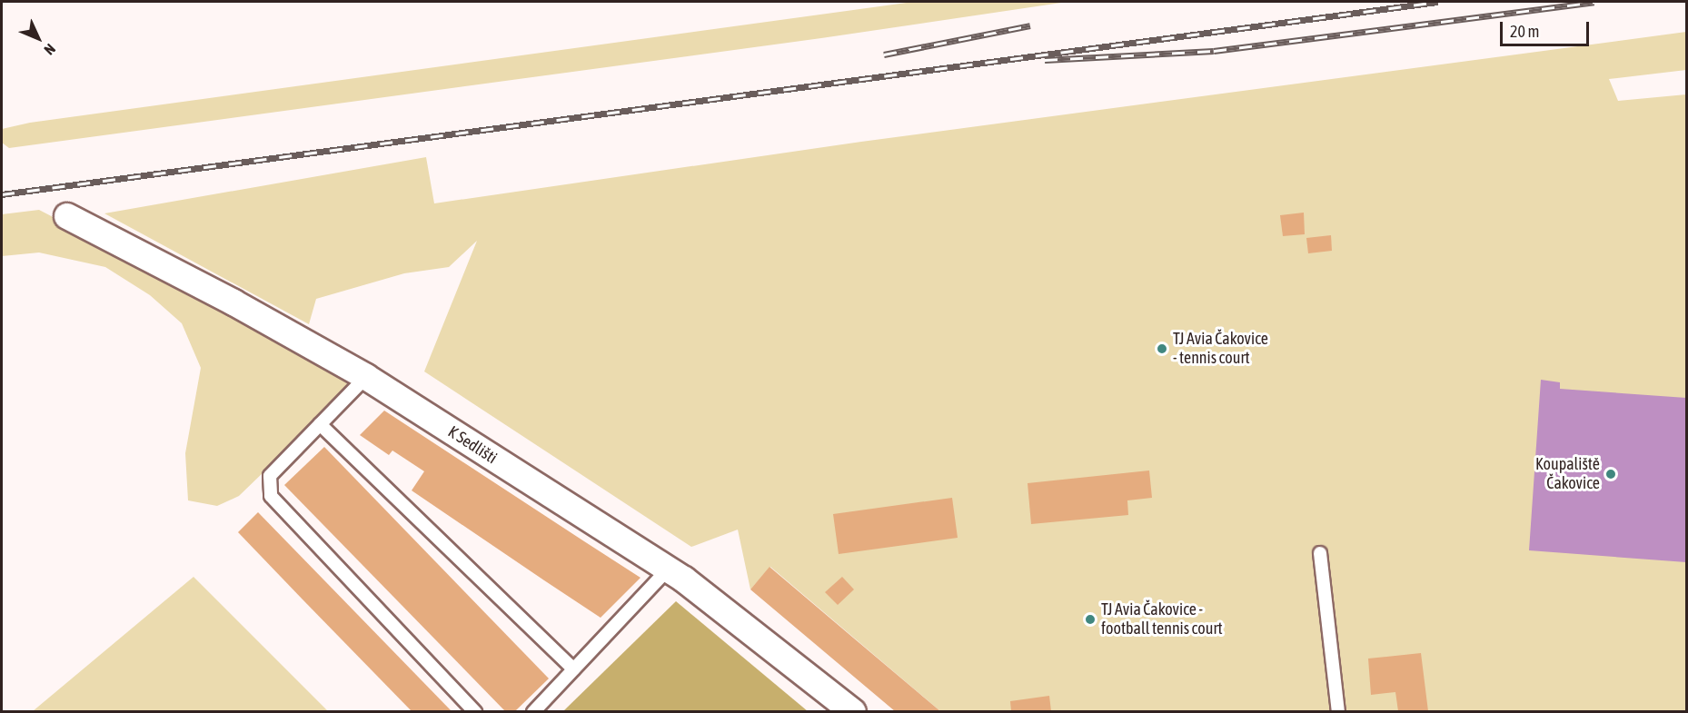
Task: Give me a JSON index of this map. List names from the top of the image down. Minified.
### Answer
{"streets":{"street":["K Sedlišti"]},"places":["TJ Avia Čakovice - tennis court","Koupaliště Čakovice","TJ Avia Čakovice - football tennis court"],"scale_bar":"20 m","north":"bottom right"}
